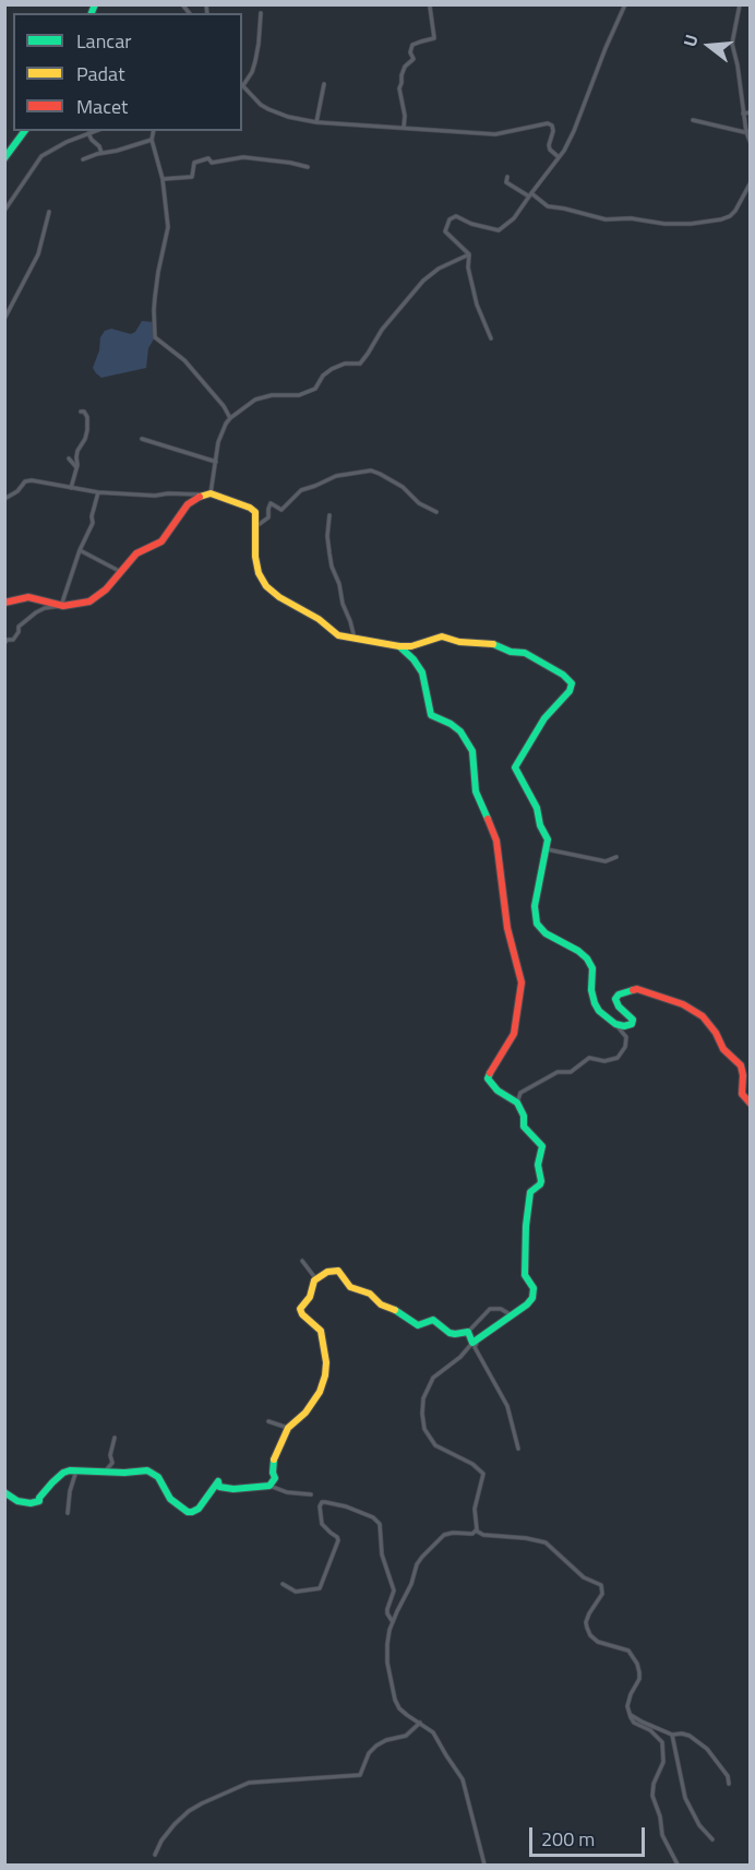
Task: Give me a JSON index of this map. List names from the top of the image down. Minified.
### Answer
{"legend":["Lancar","Padat","Macet"],"scale_bar":"200 m","north":"left"}
